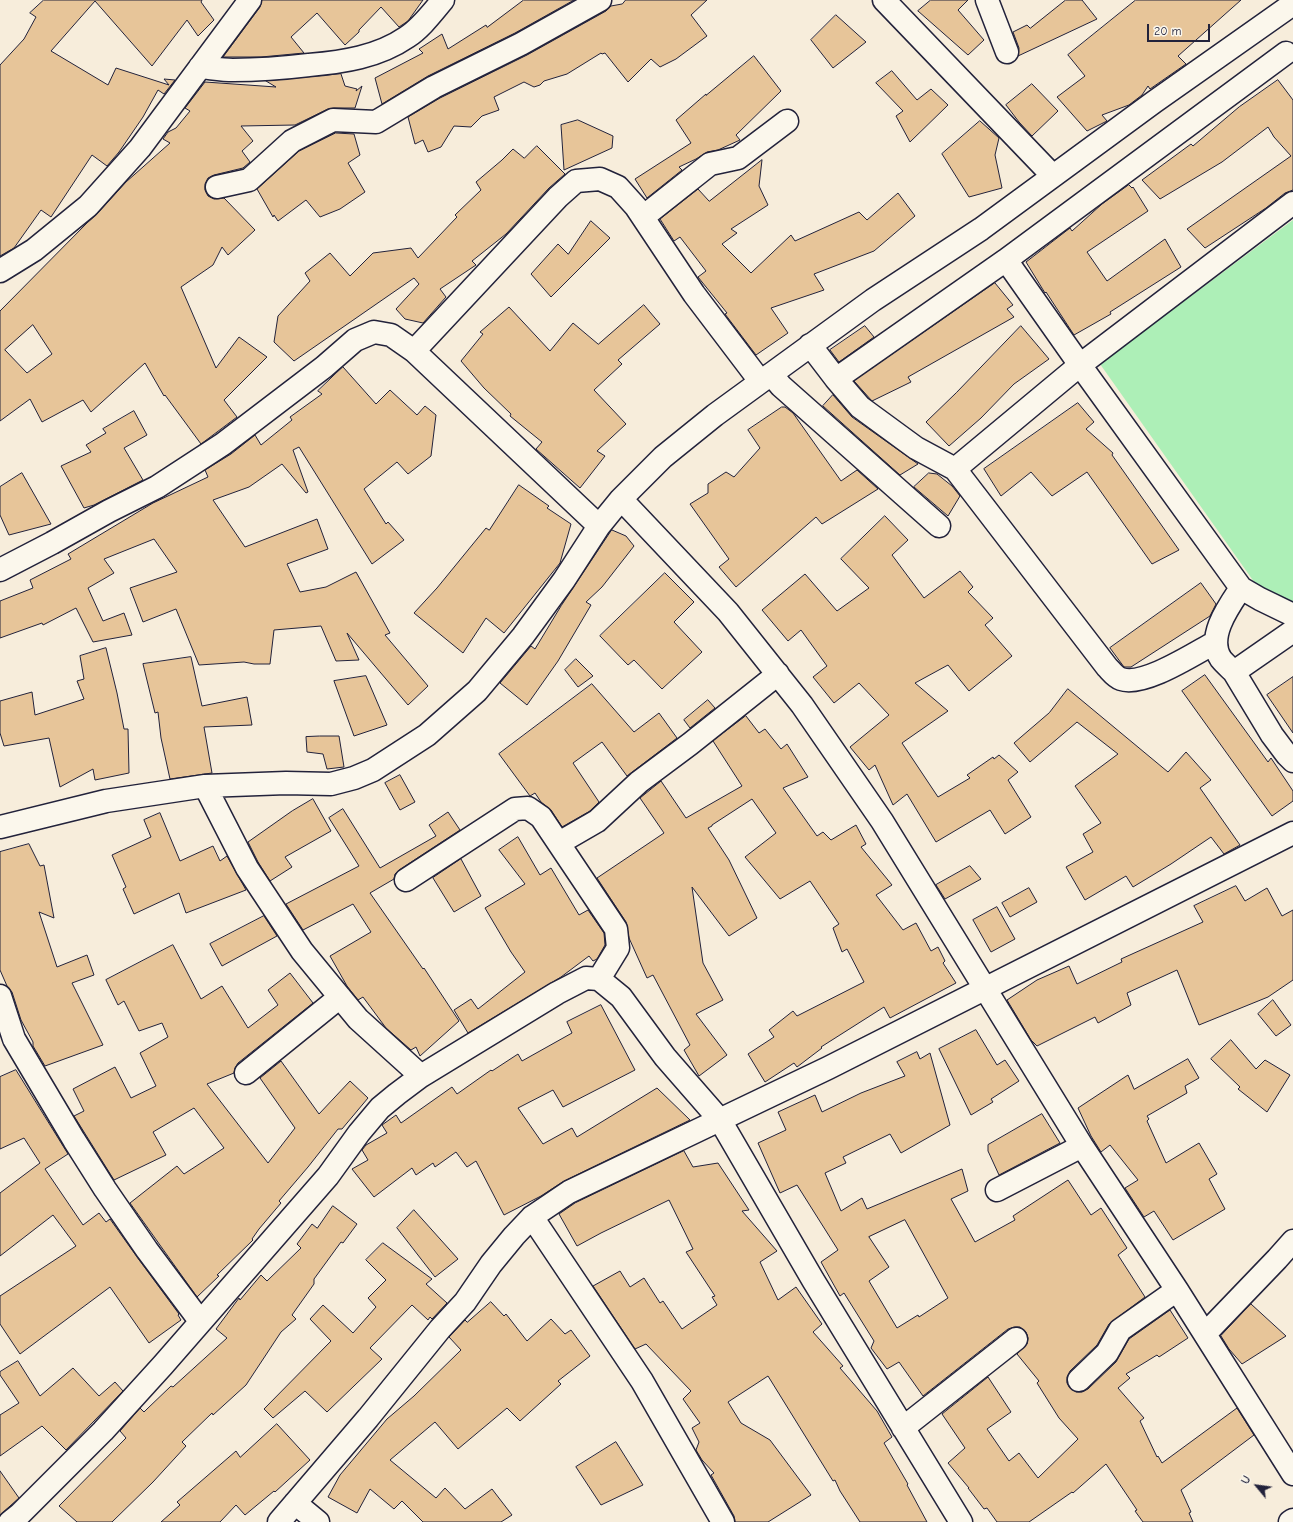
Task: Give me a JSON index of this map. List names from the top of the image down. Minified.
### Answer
{"scale_bar":"20 m","north":"top left"}
